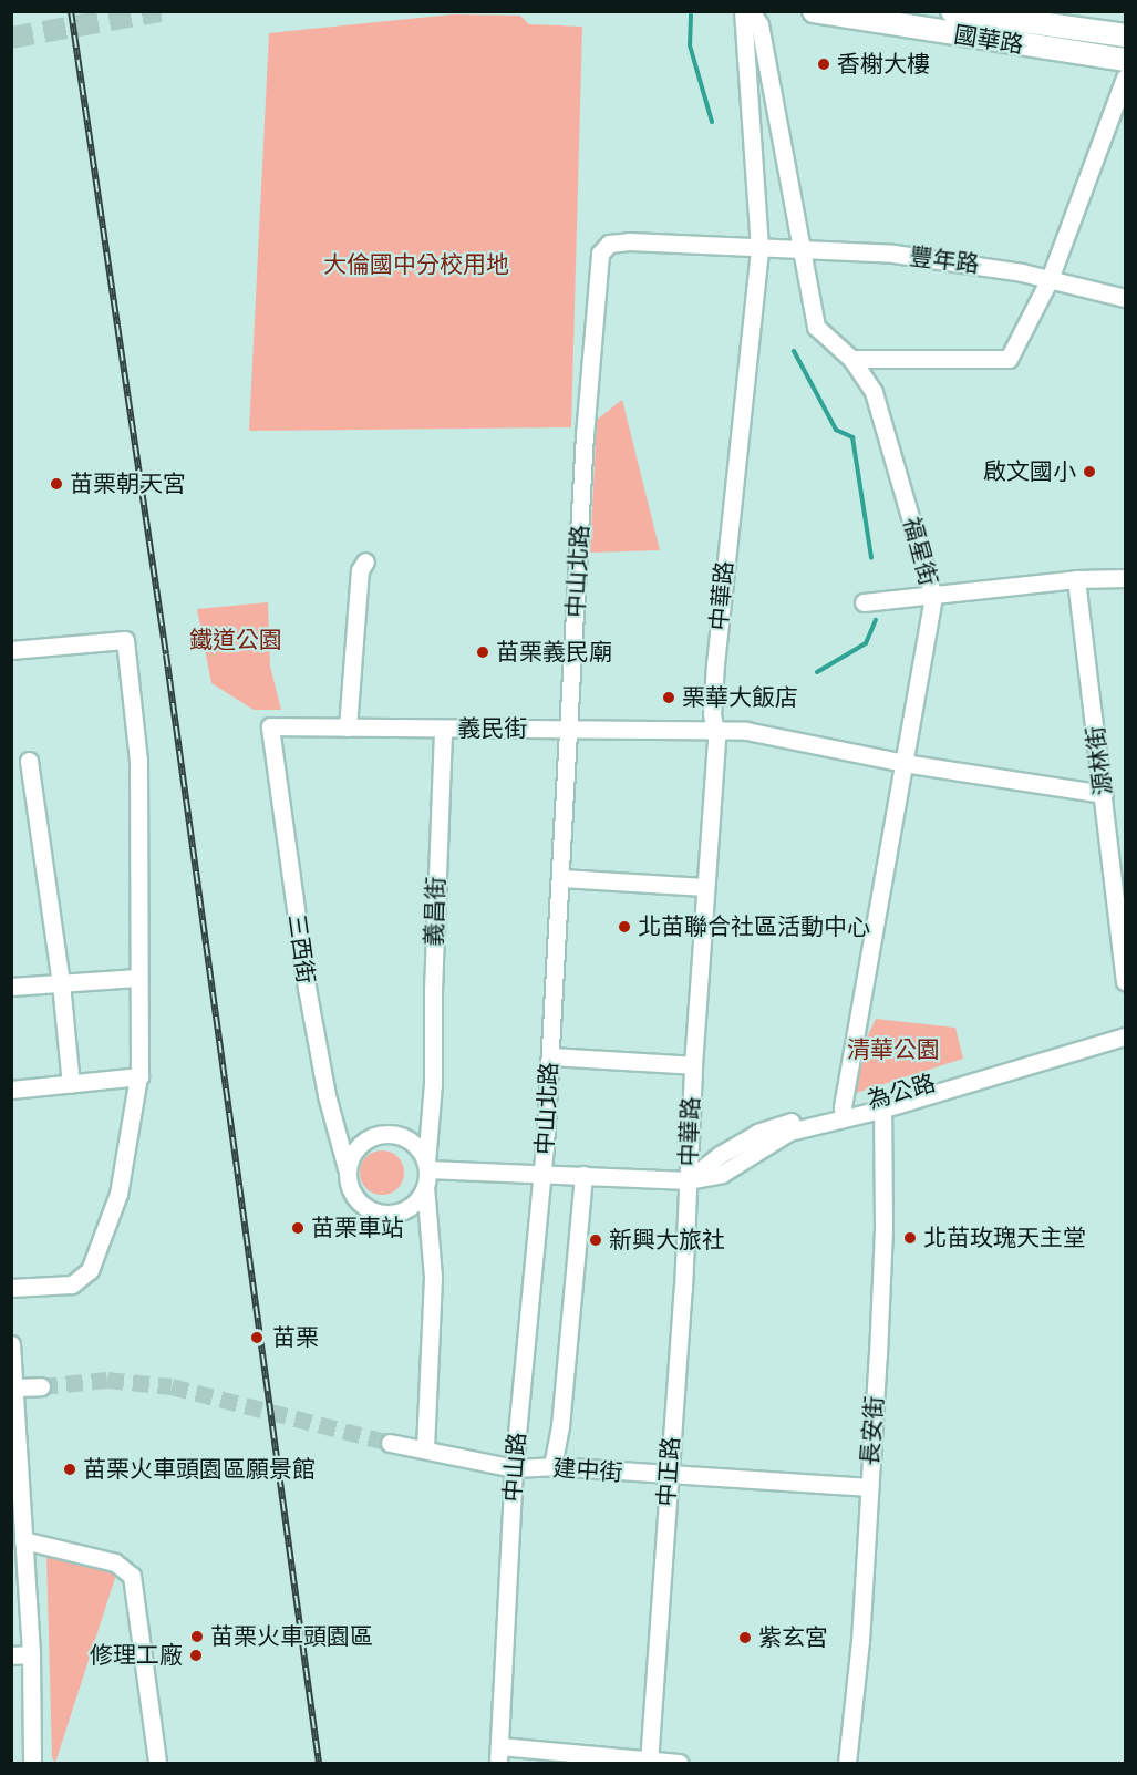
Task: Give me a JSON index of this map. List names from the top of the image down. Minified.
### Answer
{"streets":{"main road":["國華路"],"street":["豐年路","福星街","中山北路","中華路","義民街","源林街","義昌街","三西街","為公路","長安街","中山路","建中街","中正路"]},"crossings":[["豐年路","福星街"],["豐年路","中山北路"],["豐年路","中華路"],["福星街","義民街"],["福星街","為公路"],["中山北路","中華路"],["中山北路","義民街"],["中山北路","中山路"],["中華路","義民街"],["中華路","為公路"],["中華路","中正路"],["義民街","源林街"],["義民街","義昌街"],["義民街","三西街"],["為公路","長安街"],["為公路","中正路"],["長安街","建中街"],["中山路","建中街"],["建中街","中正路"]],"parks":["大倫國中分校用地","鐵道公園","清華公園"],"places":["香榭大樓","啟文國小","苗栗朝天宮","苗栗義民廟","栗華大飯店","北苗聯合社區活動中心","苗栗車站","北苗玫瑰天主堂","新興大旅社","苗栗","苗栗火車頭園區願景館","苗栗火車頭園區","紫玄宮","修理工廠"]}
